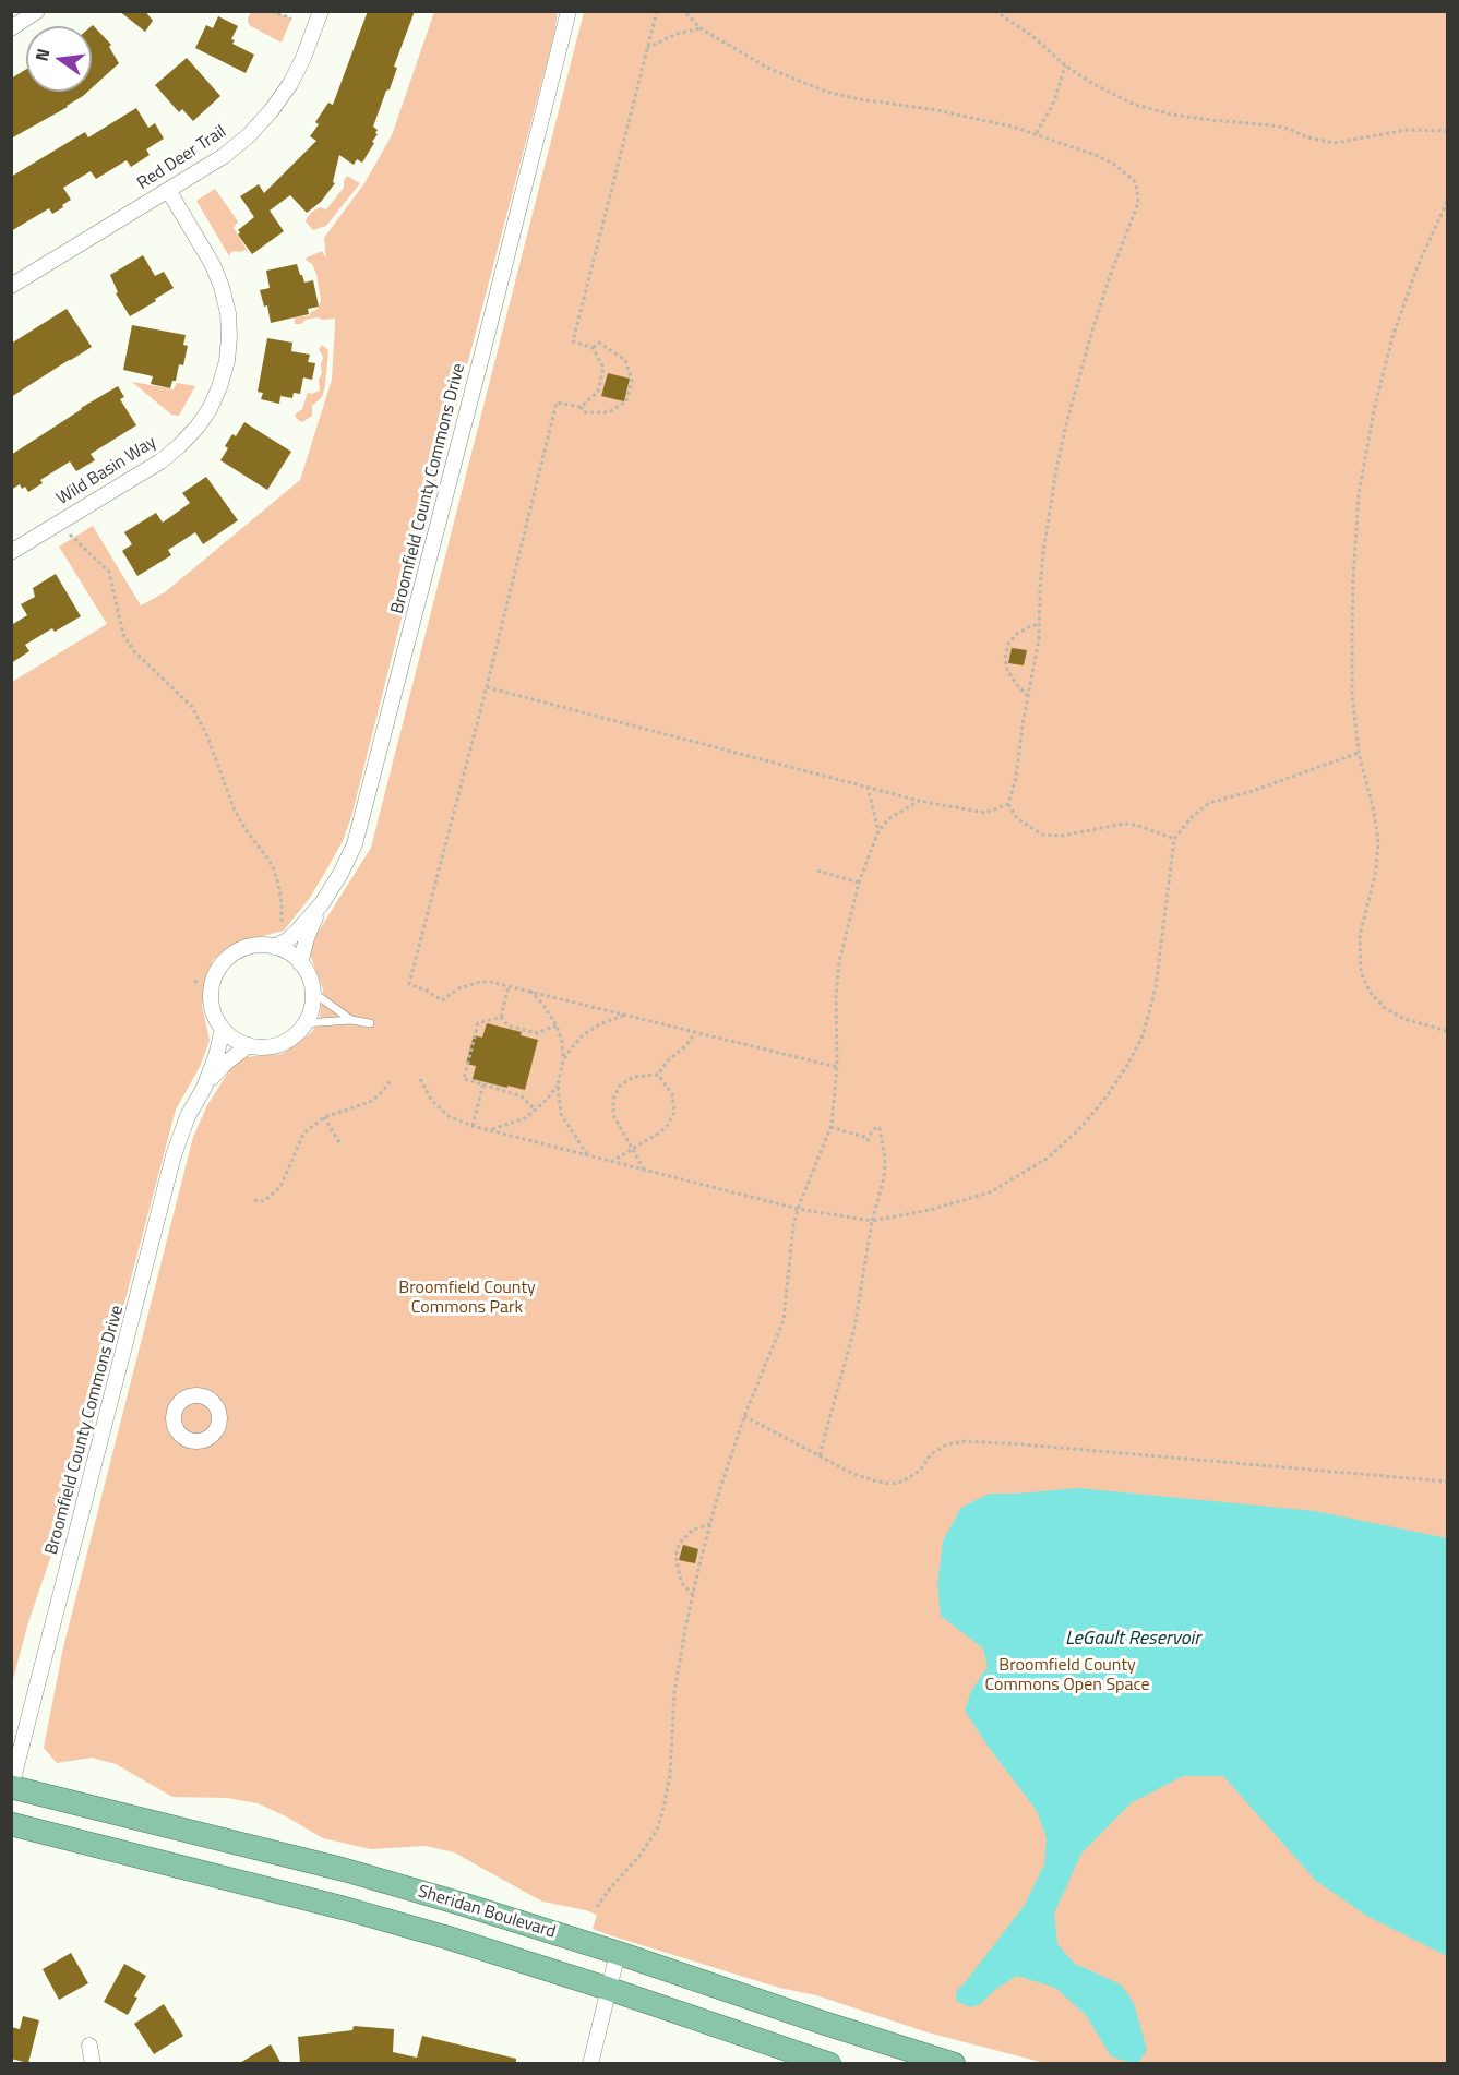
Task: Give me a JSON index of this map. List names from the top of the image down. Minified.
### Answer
{"streets":{"main road":["Sheridan Boulevard"],"street":["Red Deer Trail","Wild Basin Way","Broomfield County Commons Drive"]},"crossings":[["Red Deer Trail","Wild Basin Way"],["Broomfield County Commons Drive","Sheridan Boulevard"]],"water":["LeGault Reservoir"],"parks":["Broomfield County Commons Park","Broomfield County Commons Open Space"],"north":"left"}
